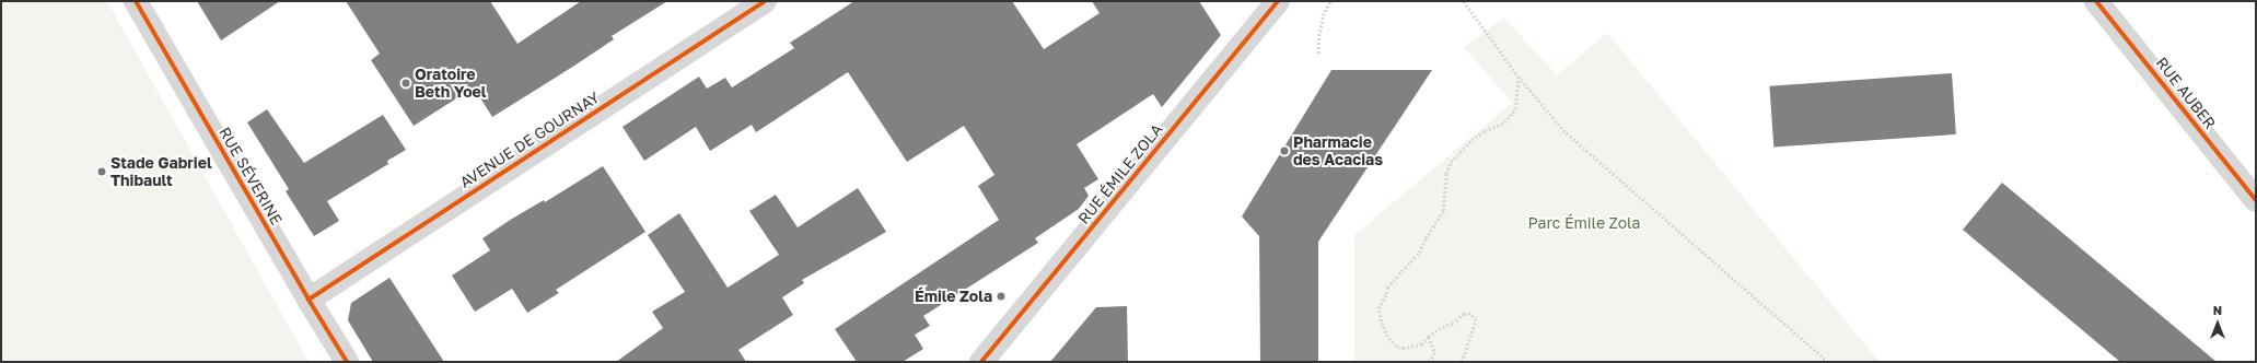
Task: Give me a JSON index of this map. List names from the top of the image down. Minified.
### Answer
{"streets":{"street":["RUE AUBER","AVENUE DE GOURNAY","RUE ÉMILE ZOLA","RUE SÉVERINE"]},"crossings":[["AVENUE DE GOURNAY","RUE SÉVERINE"]],"parks":["Parc Émile Zola"],"places":["Oratoire Beth Yoel","Pharmacie des Acacias","Stade Gabriel Thibault","Émile Zola"],"north":"top"}
